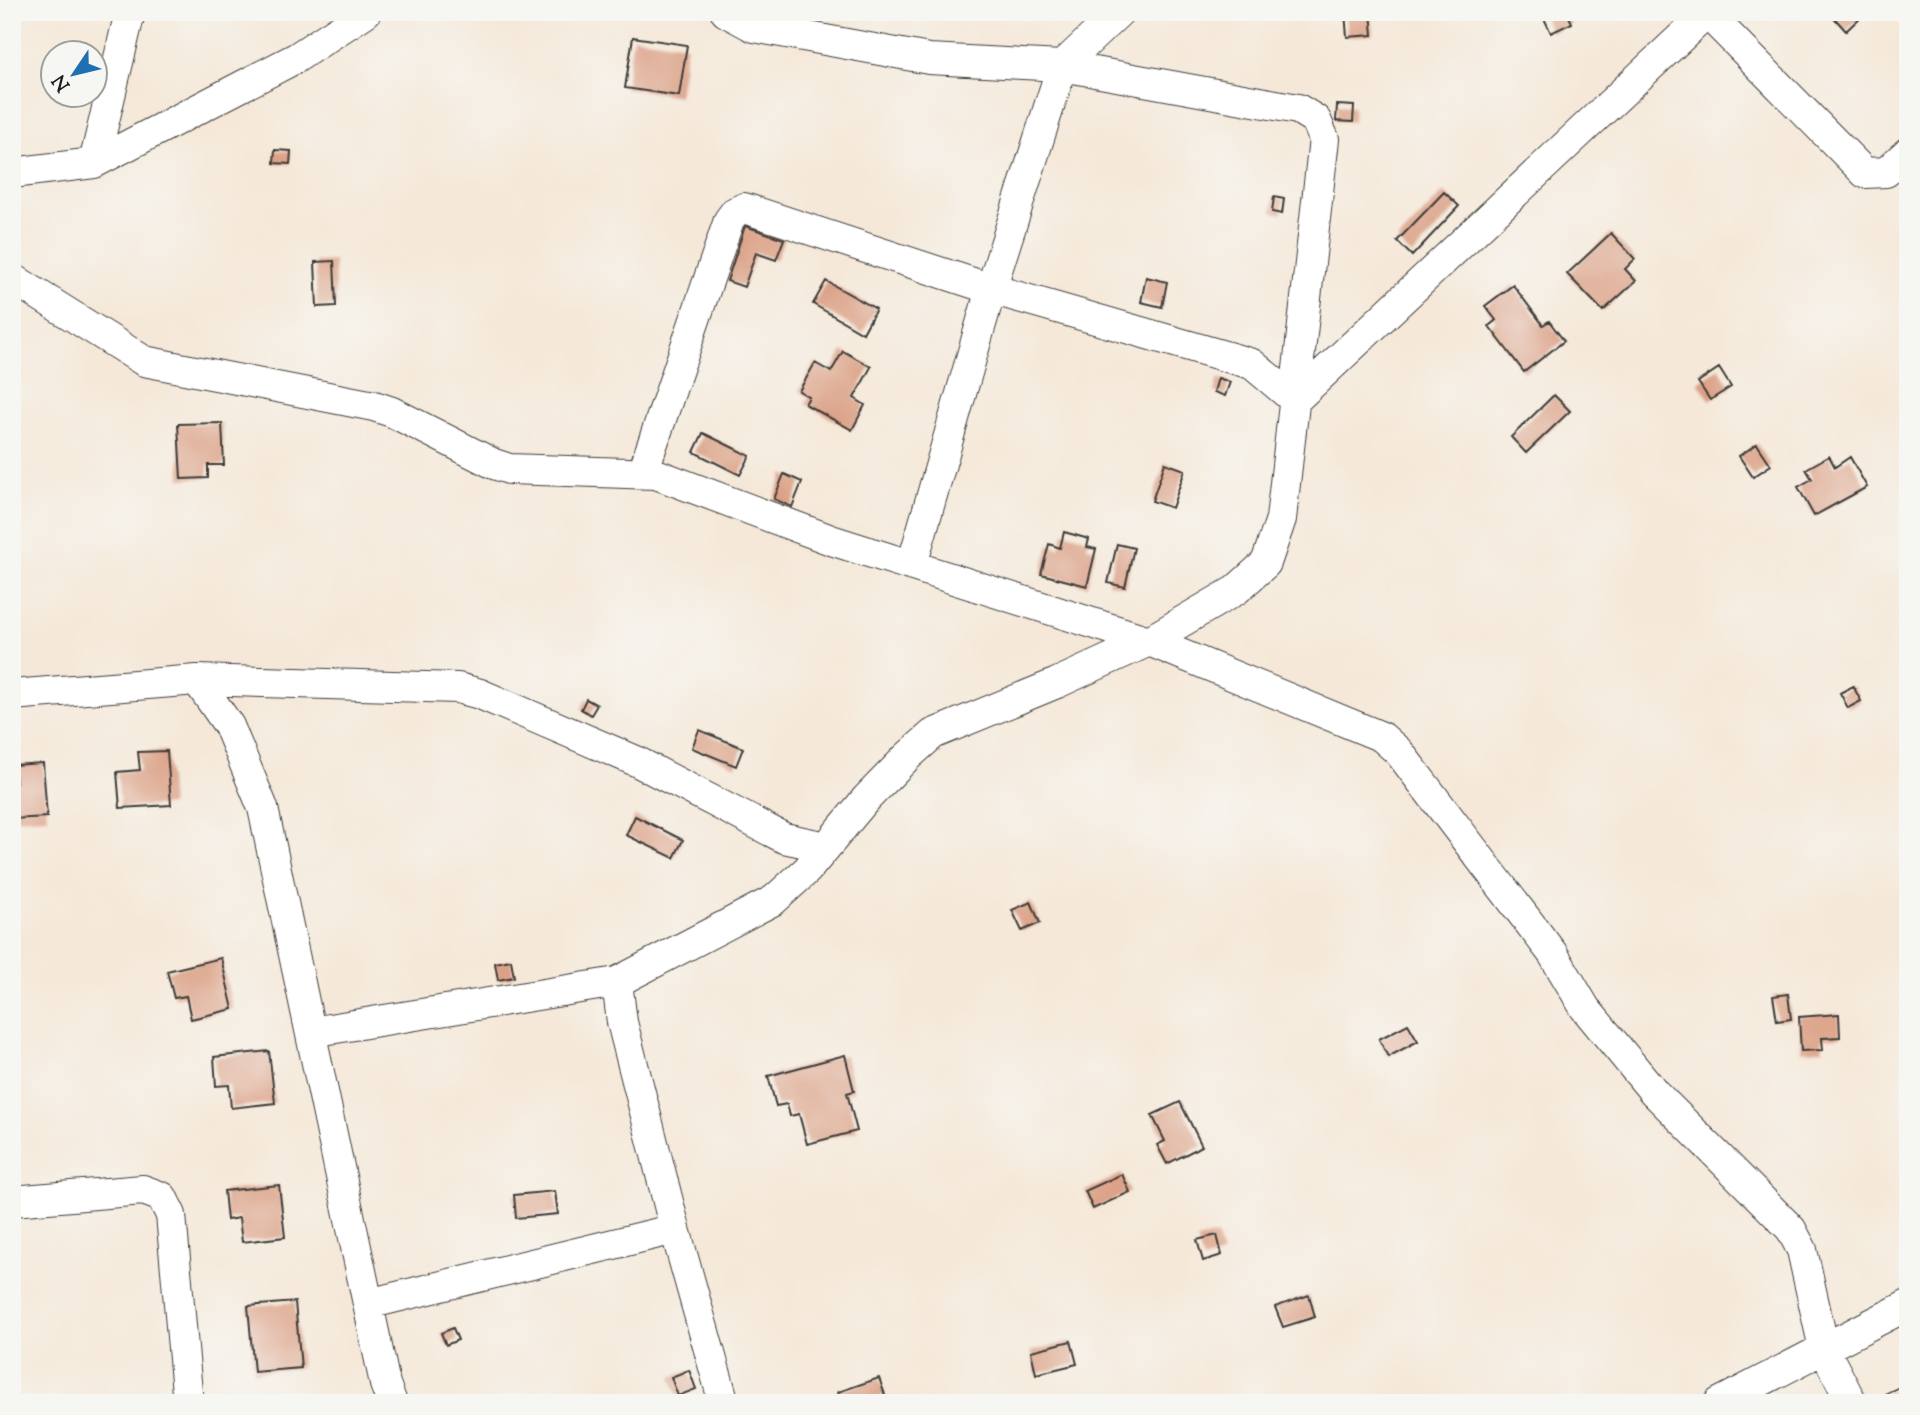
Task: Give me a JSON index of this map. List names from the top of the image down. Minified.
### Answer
{"north":"bottom left"}
